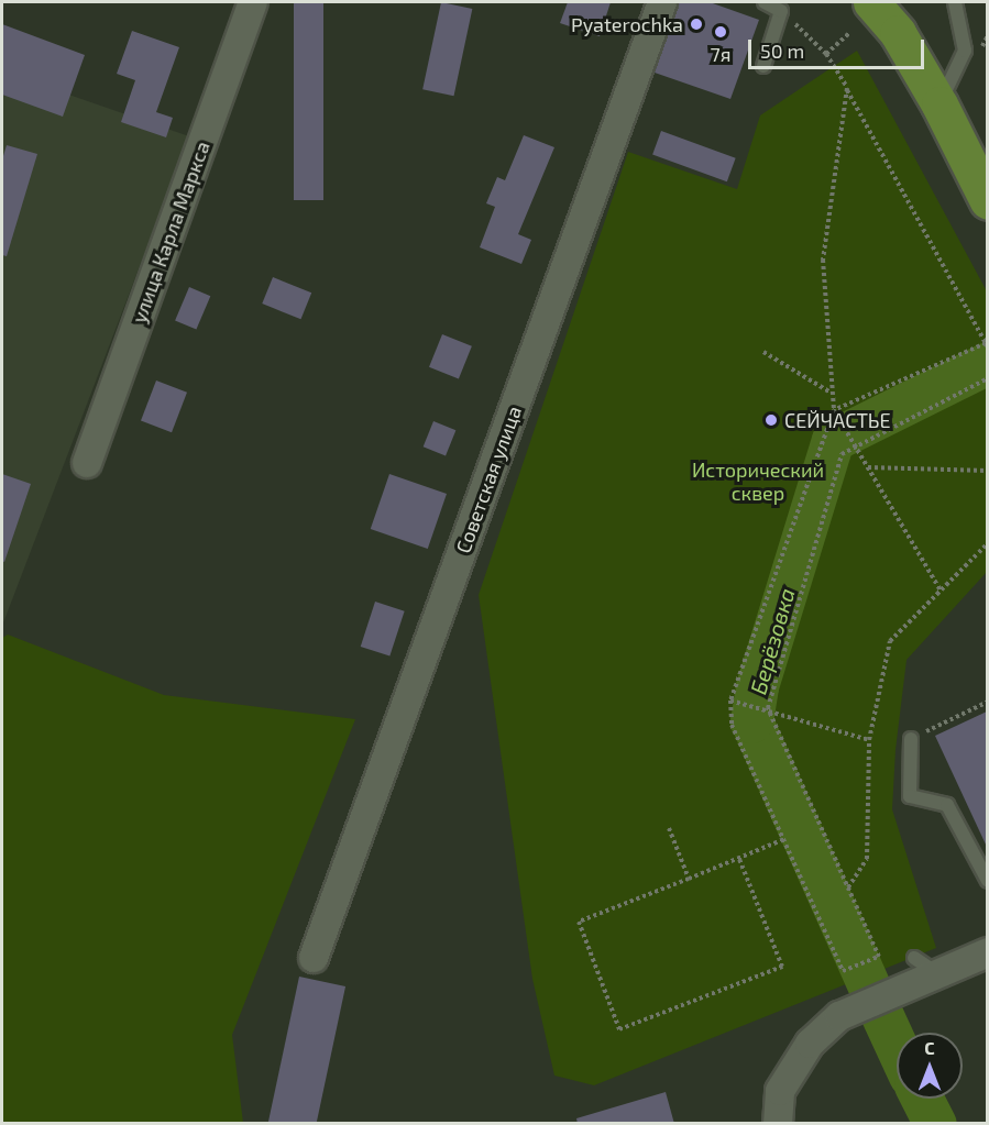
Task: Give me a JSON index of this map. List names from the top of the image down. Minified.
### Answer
{"streets":{"street":["улица Карла Маркса","Советская улица"]},"water":["Берёзовка"],"parks":["Исторический сквер"],"places":["Pyaterochka","7я","СЕЙЧАСТЬЕ"],"scale_bar":"50 m","north":"top"}
